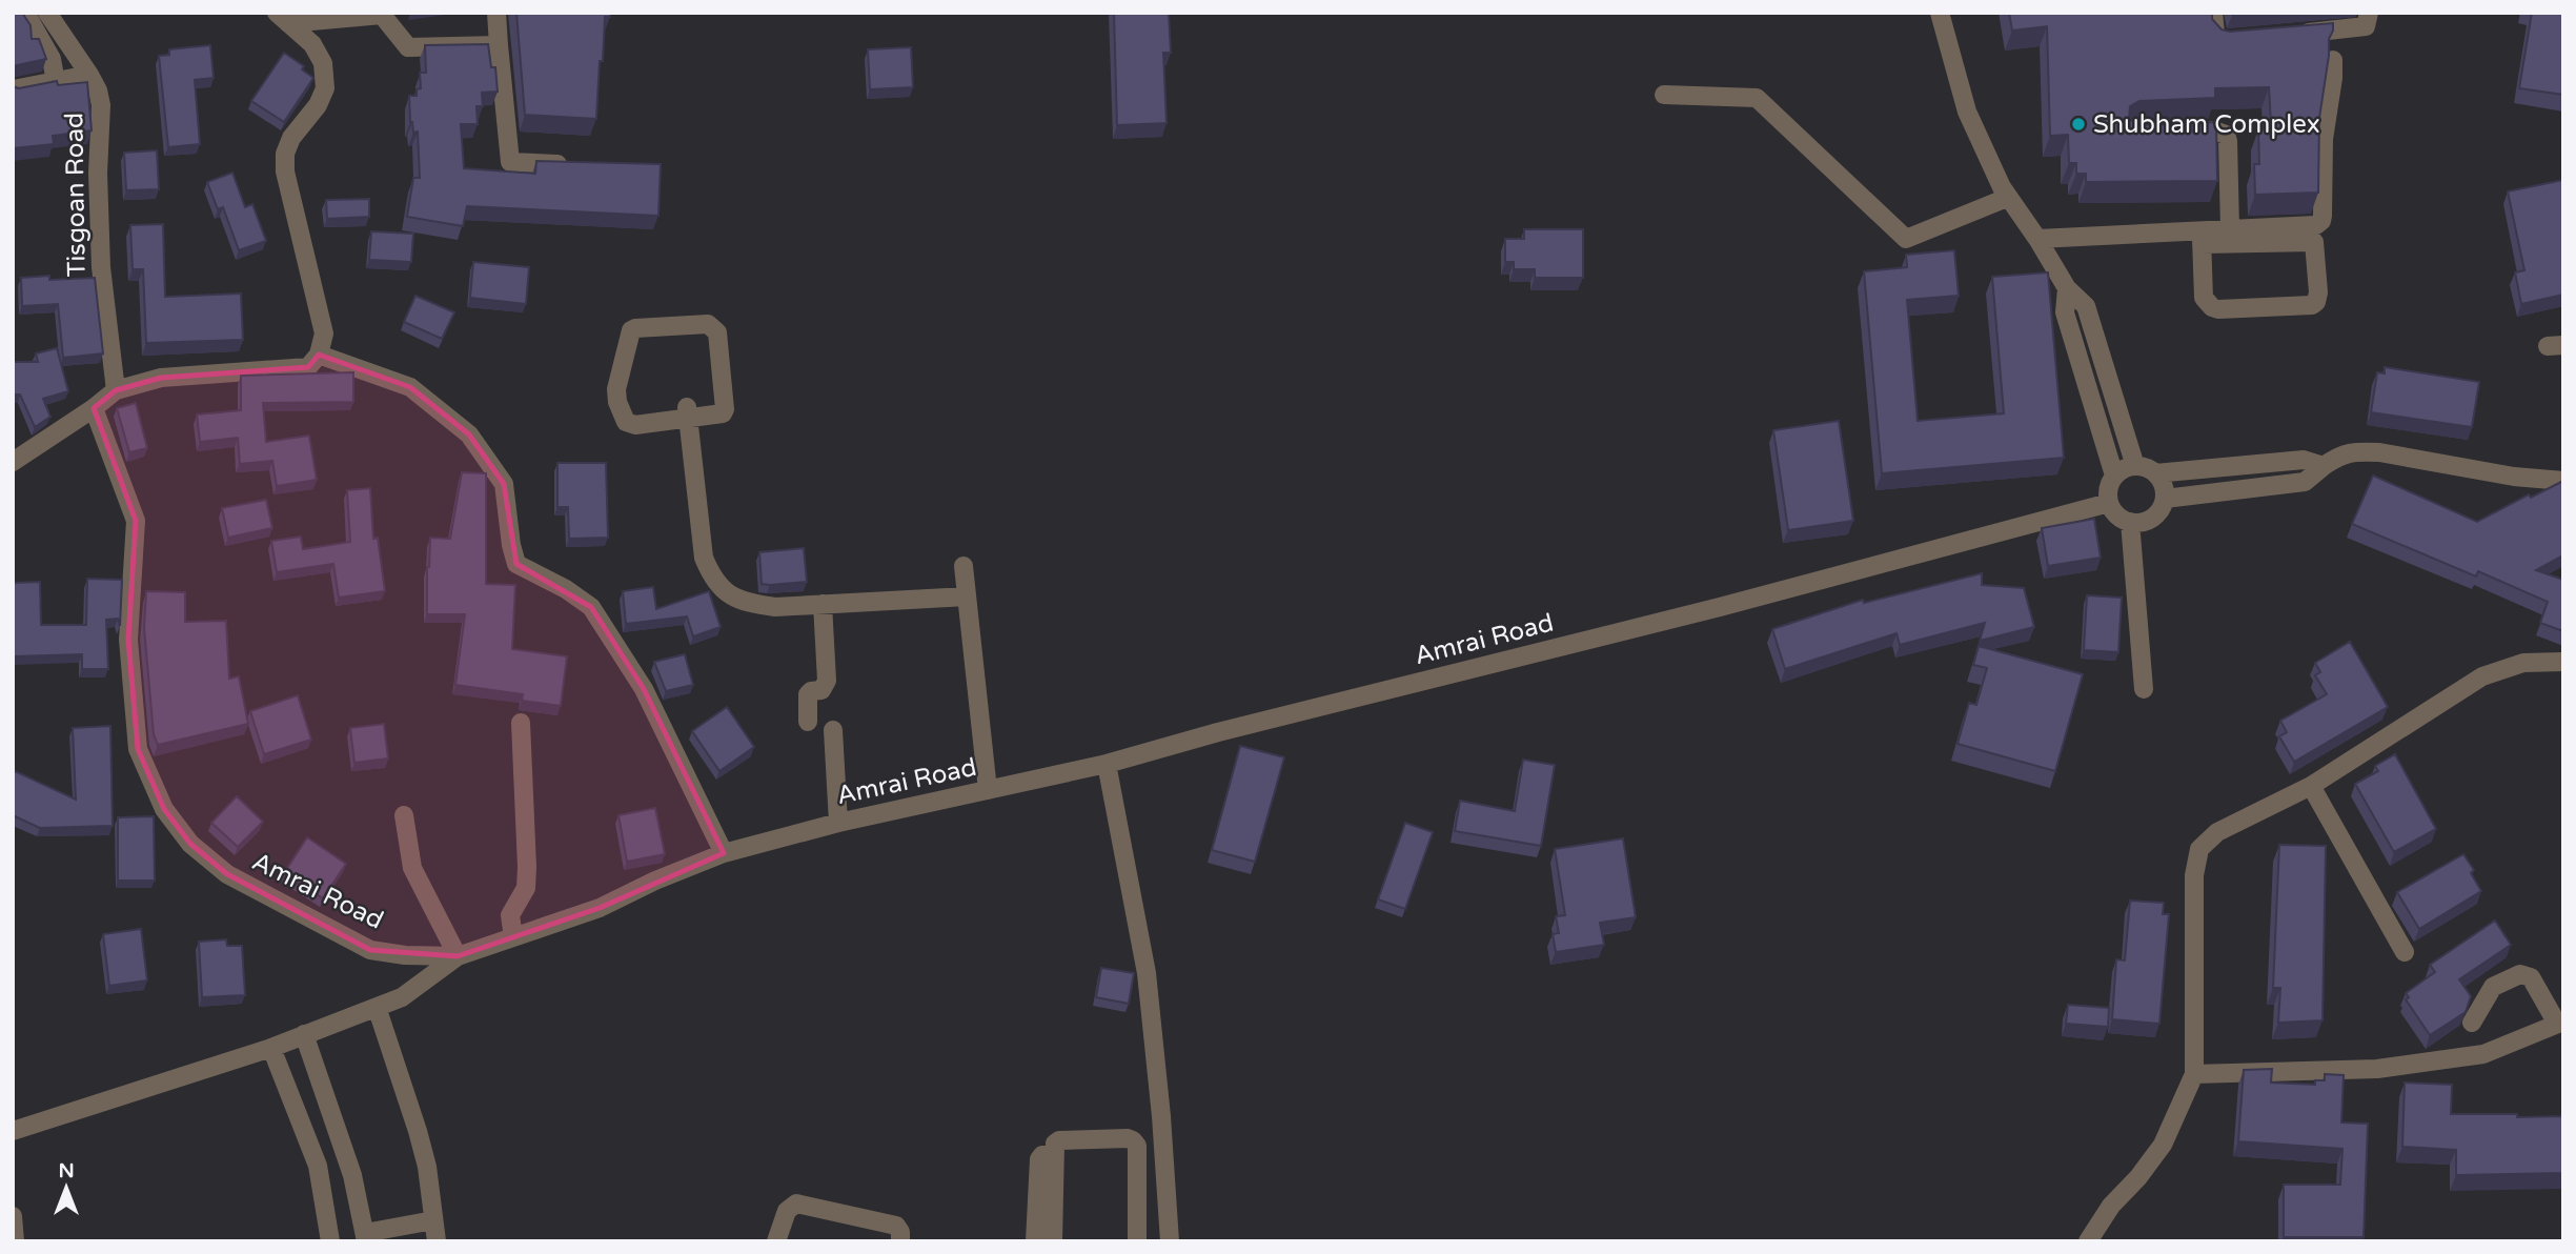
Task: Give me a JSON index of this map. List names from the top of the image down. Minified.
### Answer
{"streets":{"street":["Tisgoan Road","Amrai Road"]},"places":["Shubham Complex"],"north":"top"}
